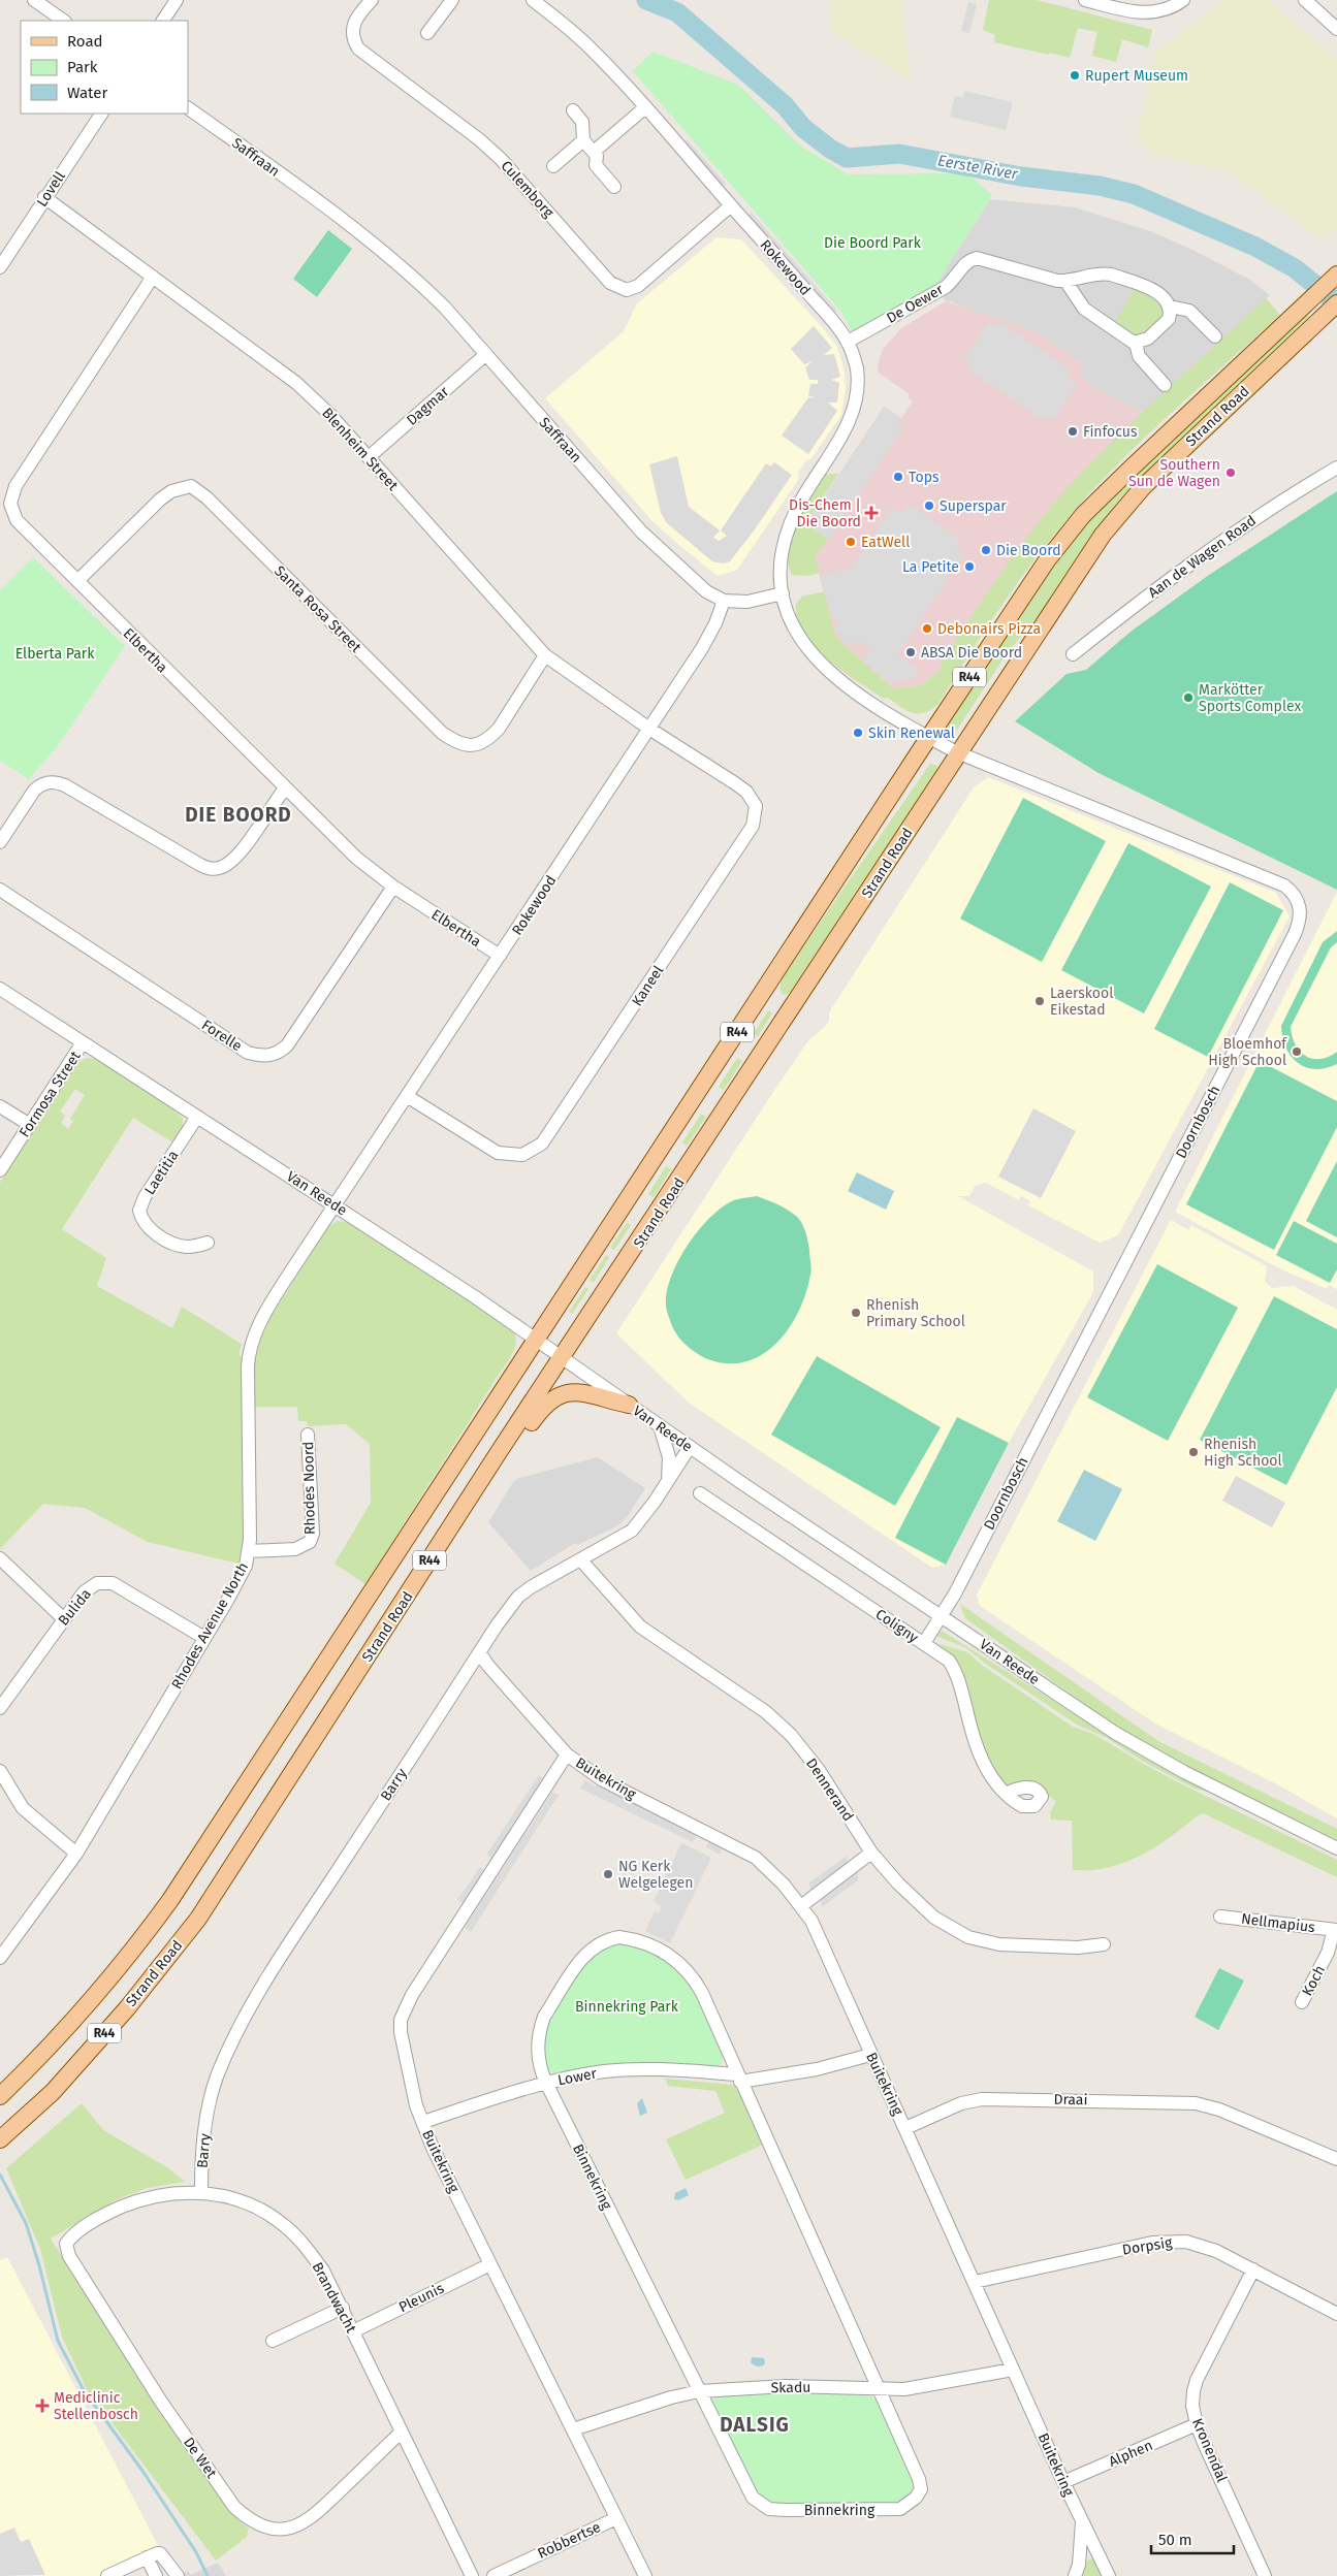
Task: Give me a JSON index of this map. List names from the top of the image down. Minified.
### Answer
{"streets":{"main road":["Strand Road","R44"],"street":["Saffraan","Lovell","Culemborg","Rokewood","De Oewer","Dagmar","Blenheim Street","Aan de Wagen Road","Santa Rosa Street","Elbertha","Kaneel","Forelle","Formosa Street","Doornbosch","Laetitia","Van Reede","Rhodes Noord","Bulida","Rhodes Avenue North","Coligny","Buitekring","Barry","Dennerand","Nellmapius","Koch","Lower","Draai","Binnekring","Dorpsig","Brandwacht","Pleunis","Skadu","Kronendal","Alphen","De Wet","Robbertse"]},"crossings":[["Saffraan","Rokewood"],["Saffraan","Dagmar"],["Lovell","Blenheim Street"],["Culemborg","Rokewood"],["Rokewood","De Oewer"],["Rokewood","Blenheim Street"],["Rokewood","Elbertha"],["Rokewood","Kaneel"],["Rokewood","Van Reede"],["Rokewood","Rhodes Avenue North"],["Dagmar","Blenheim Street"],["Strand Road","Doornbosch"],["Strand Road","Van Reede"],["Blenheim Street","Santa Rosa Street"],["Blenheim Street","Elbertha"],["Blenheim Street","Kaneel"],["Santa Rosa Street","Elbertha"],["Elbertha","Forelle"],["Formosa Street","Van Reede"],["Doornbosch","Van Reede"],["Doornbosch","Coligny"],["Laetitia","Van Reede"],["Van Reede","Rhodes Avenue North"],["Van Reede","Barry"],["Rhodes Noord","Rhodes Avenue North"],["Bulida","Rhodes Avenue North"],["Buitekring","Barry"],["Buitekring","Lower"],["Buitekring","Draai"],["Buitekring","Dorpsig"],["Buitekring","Pleunis"],["Buitekring","Skadu"],["Buitekring","Alphen"],["Buitekring","Robbertse"],["Barry","Dennerand"],["Barry","Brandwacht"],["Nellmapius","Koch"],["Lower","Binnekring"],["Binnekring","Skadu"],["Dorpsig","Kronendal"],["Brandwacht","Pleunis"],["Brandwacht","De Wet"],["Kronendal","Alphen"]],"districts":["DIE BOORD","DALSIG"],"water":["Eerste River"],"parks":["Die Boord Park","Elberta Park","Binnekring Park"],"places":{"other":["Rupert Museum","Finfocus","Southern Sun de Wagen","Tops","Superspar","EatWell","Die Boord","La Petite","Debonairs Pizza","ABSA Die Boord","Markötter Sports Complex","Skin Renewal","Laerskool Eikestad","Bloemhof High School","Rhenish Primary School","Rhenish High School","NG Kerk Welgelegen"],"health":["Dis-Chem | Die Boord","Mediclinic Stellenbosch"]},"legend":["Road","Park","Water"],"scale_bar":"50 m"}
